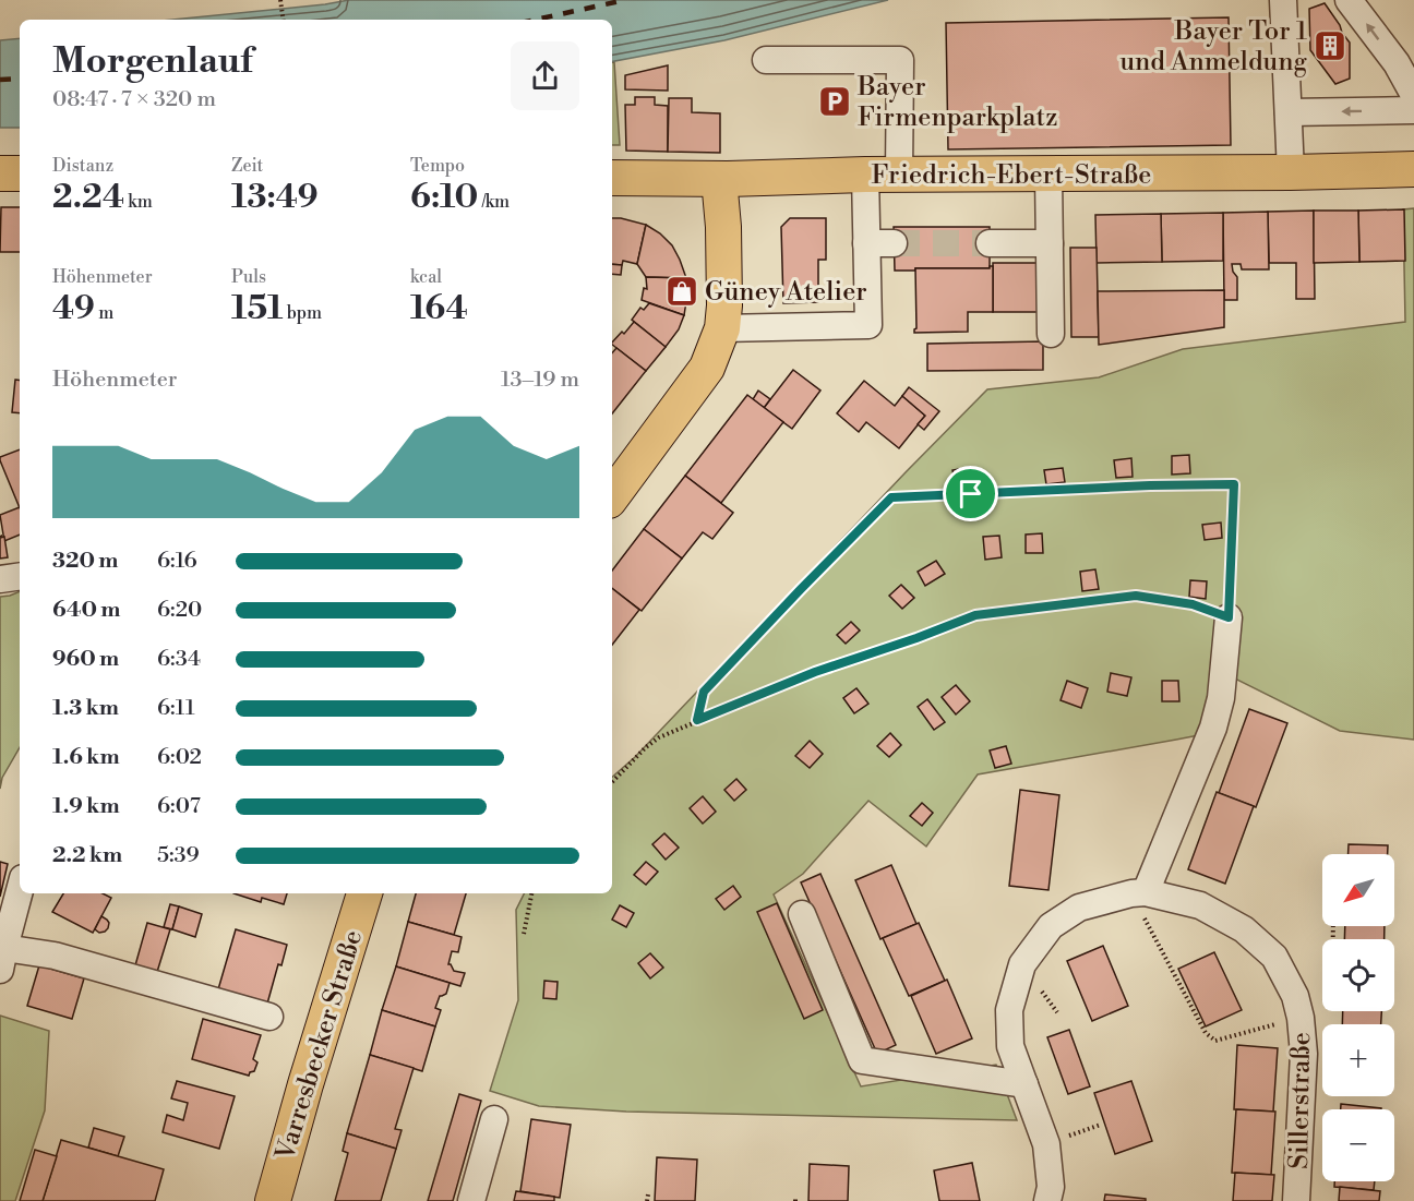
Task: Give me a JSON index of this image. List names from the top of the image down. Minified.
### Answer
{"streets":{"main road":["Friedrich-Ebert-Straße","Varresbecker Straße"],"street":["Sillerstraße"]},"places":{"building":["Bayer Tor 1 und Anmeldung"],"parking":["Bayer Firmenparkplatz"],"shop":["Güney Atelier"]},"north":"bottom left","page":{"heading":["Morgenlauf","08:47 · 7 × 320 m"],"stats":[["Distanz","2.24 km"],["Zeit","13:49"],["Tempo","6:10 /km"],["Höhenmeter","49 m"],["Puls","151 bpm"],["kcal","164"]],"chart":["Höhenmeter","13–19 m"],"list":[{"name":"320 m","note":"6:16"},{"name":"640 m","note":"6:20"},{"name":"960 m","note":"6:34"},{"name":"1.3 km","note":"6:11"},{"name":"1.6 km","note":"6:02"},{"name":"1.9 km","note":"6:07"},{"name":"2.2 km","note":"5:39"}],"map_buttons":["+","−"]}}
